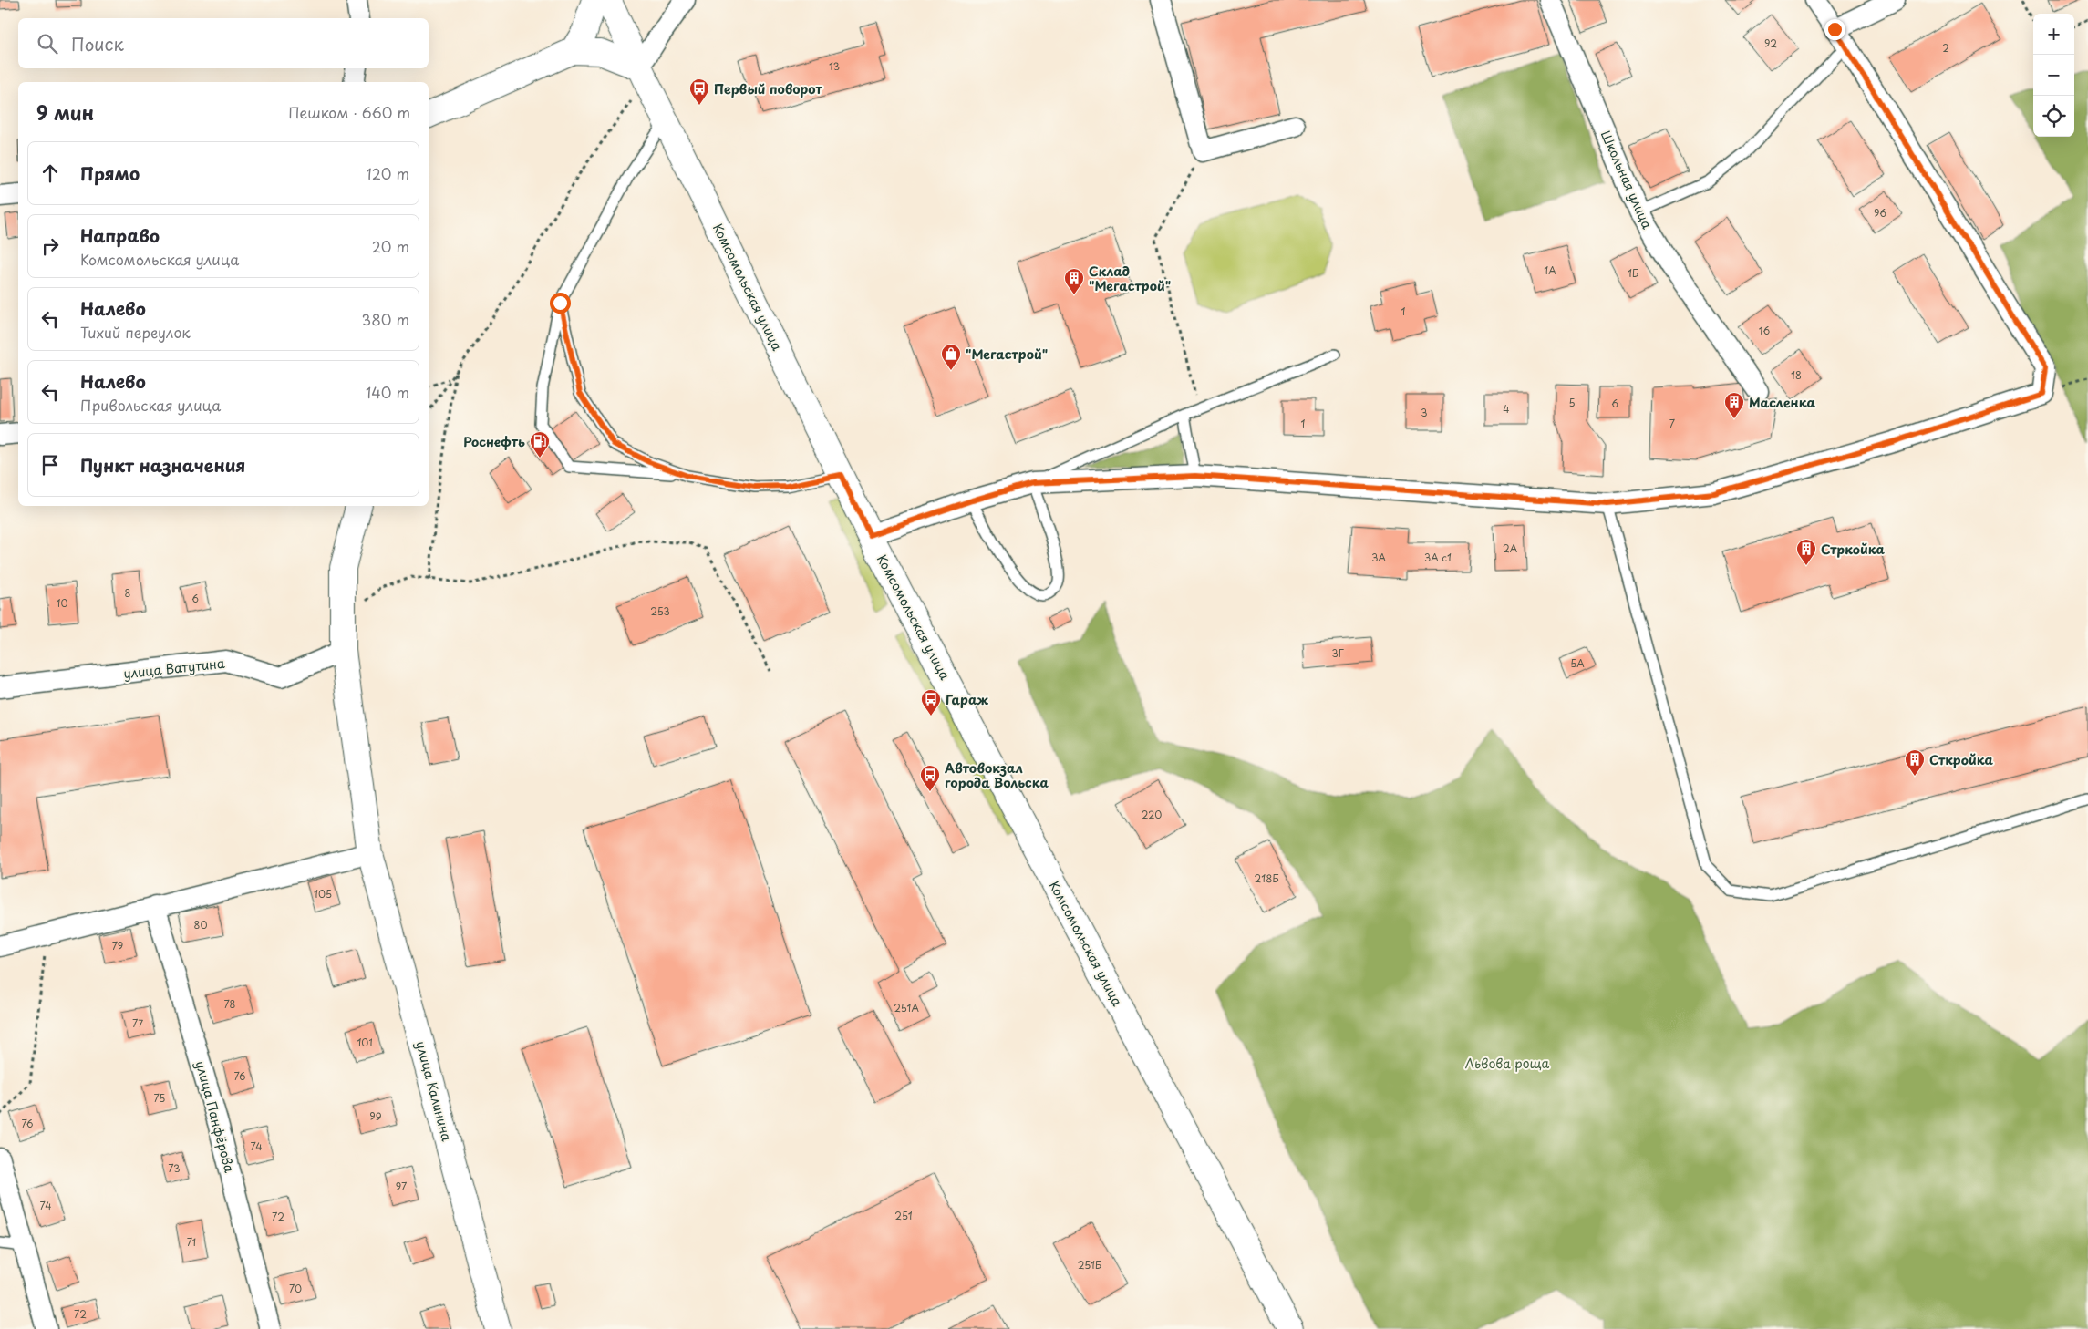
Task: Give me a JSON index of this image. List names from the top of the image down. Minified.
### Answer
{"streets":{"main road":["Комсомольская улица","улица Калинина"],"street":["Школьная улица","улица Ватутина","улица Панфёрова"]},"crossings":[["улица Ватутина","улица Калинина"]],"parks":["Львова роща"],"places":{"bus stop":["Первый поворот","Гараж","Автовокзал города Вольска"],"building":["Склад \"Мегастрой\"","Масленка","Стркойка","Сткройка"],"shop":["\"Мегастрой\""],"fuel station":["Роснефть"]},"house_numbers":["92","2","13","96","1А","1Б","1","16","18","5","6","4","3","1","7","2А","3А","3А с1","8","6","10","253","3Г","5А","220","218Б","105","80","79","78","251А","77","101","76","75","99","76","74","73","97","74","251","72","71","251Б","70","72"],"page":{"map_buttons":["+","−"],"search":"Поиск","heading":["9 мин","Пешком · 660 m"],"list":[["Прямо","120 m"],["Направо","Комсомольская улица","20 m"],["Налево","Тихий переулок","380 m"],["Налево","Привольская улица","140 m"],"Пункт назначения"]}}
